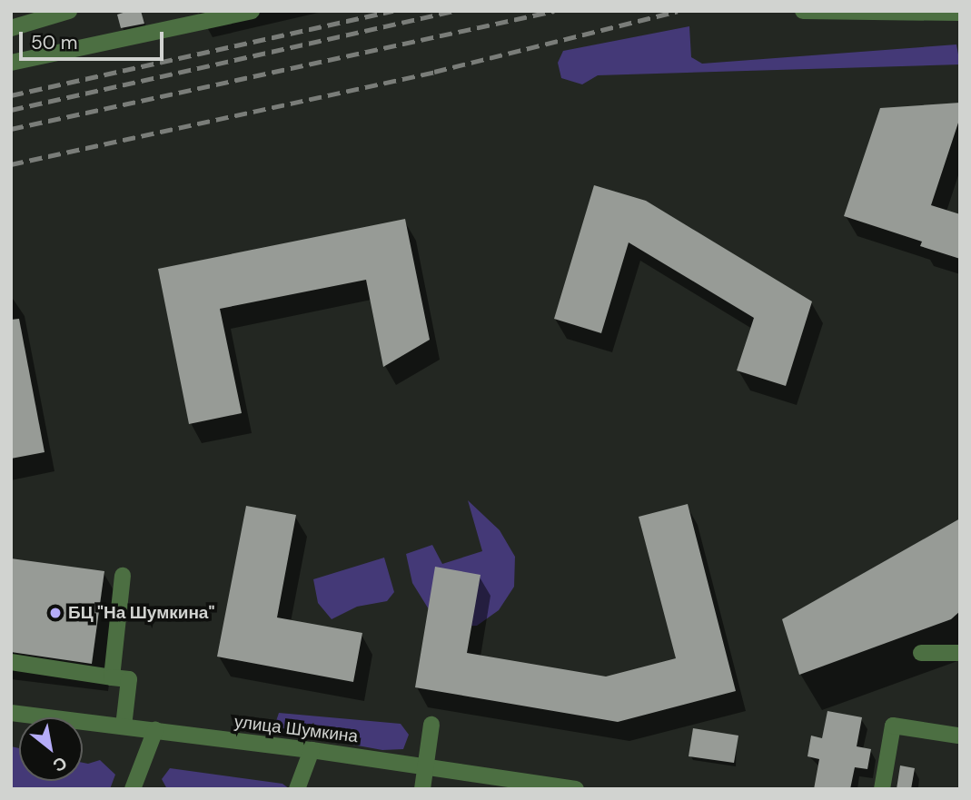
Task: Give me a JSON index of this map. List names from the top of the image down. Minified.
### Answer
{"streets":{"street":["улица Шумкина"]},"places":["БЦ \"На Шумкина\""],"scale_bar":"50 m","north":"bottom right"}
